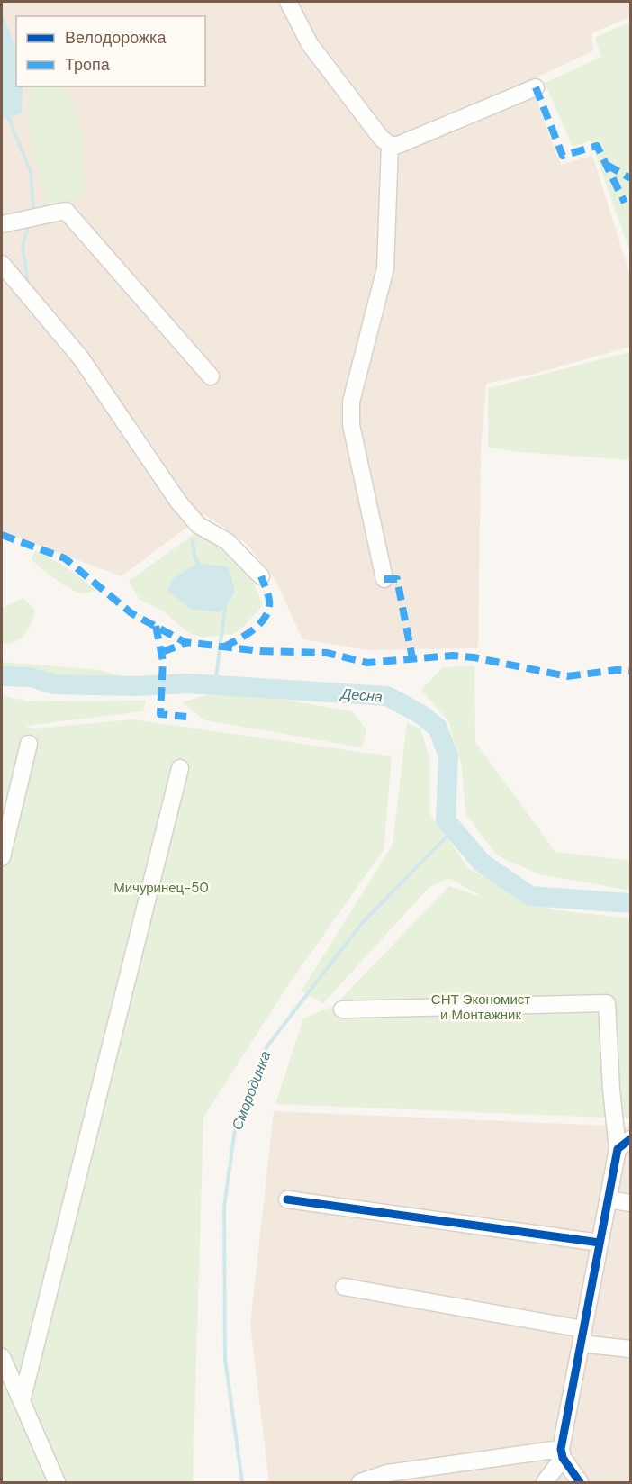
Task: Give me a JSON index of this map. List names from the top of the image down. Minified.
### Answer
{"water":["Десна","Смородинка"],"parks":["Мичуринец-50","СНТ Экономист и Монтажник"],"legend":["Велодорожка","Тропа"]}
